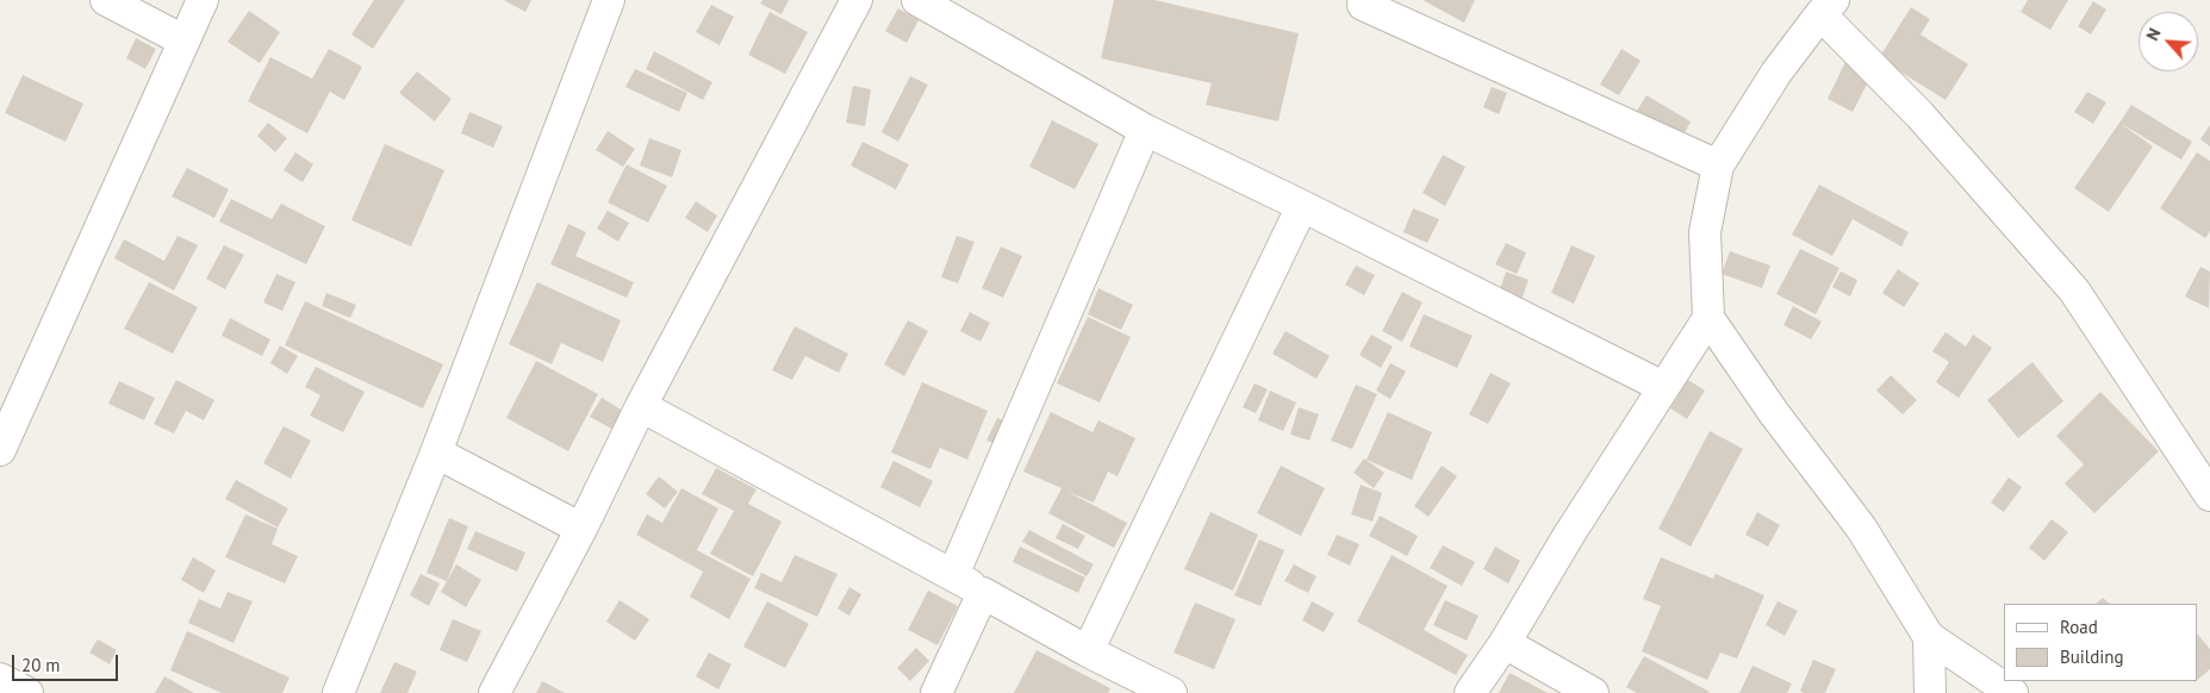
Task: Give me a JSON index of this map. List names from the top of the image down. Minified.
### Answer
{"legend":["Road","Building"],"scale_bar":"20 m","north":"top left"}
